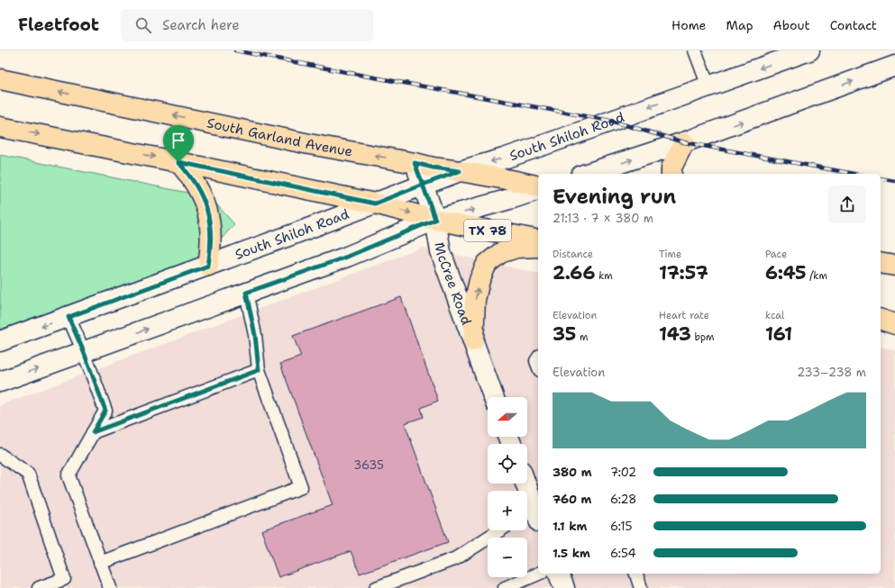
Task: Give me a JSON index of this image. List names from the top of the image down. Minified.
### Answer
{"streets":{"main road":["South Shiloh Road","South Garland Avenue","TX 78","McCree Road"]},"crossings":[["South Shiloh Road","South Garland Avenue"],["South Shiloh Road","TX 78"],["South Shiloh Road","McCree Road"],["South Garland Avenue","McCree Road"],["TX 78","McCree Road"]],"house_numbers":["3635"],"north":"left","page":{"header":"Fleetfoot","search":"Search here","nav":["Home","Map","About","Contact"],"heading":["Evening run","21:13 · 7 × 380 m"],"stats":[["Distance","2.66 km"],["Time","17:57"],["Pace","6:45 /km"],["Elevation","35 m"],["Heart rate","143 bpm"],["kcal","161"]],"chart":["Elevation","233–238 m"],"map_buttons":["+","−"],"list":[{"name":"380 m","note":"7:02"},{"name":"760 m","note":"6:28"},{"name":"1.1 km","note":"6:15"},{"name":"1.5 km","note":"6:54"}]}}
